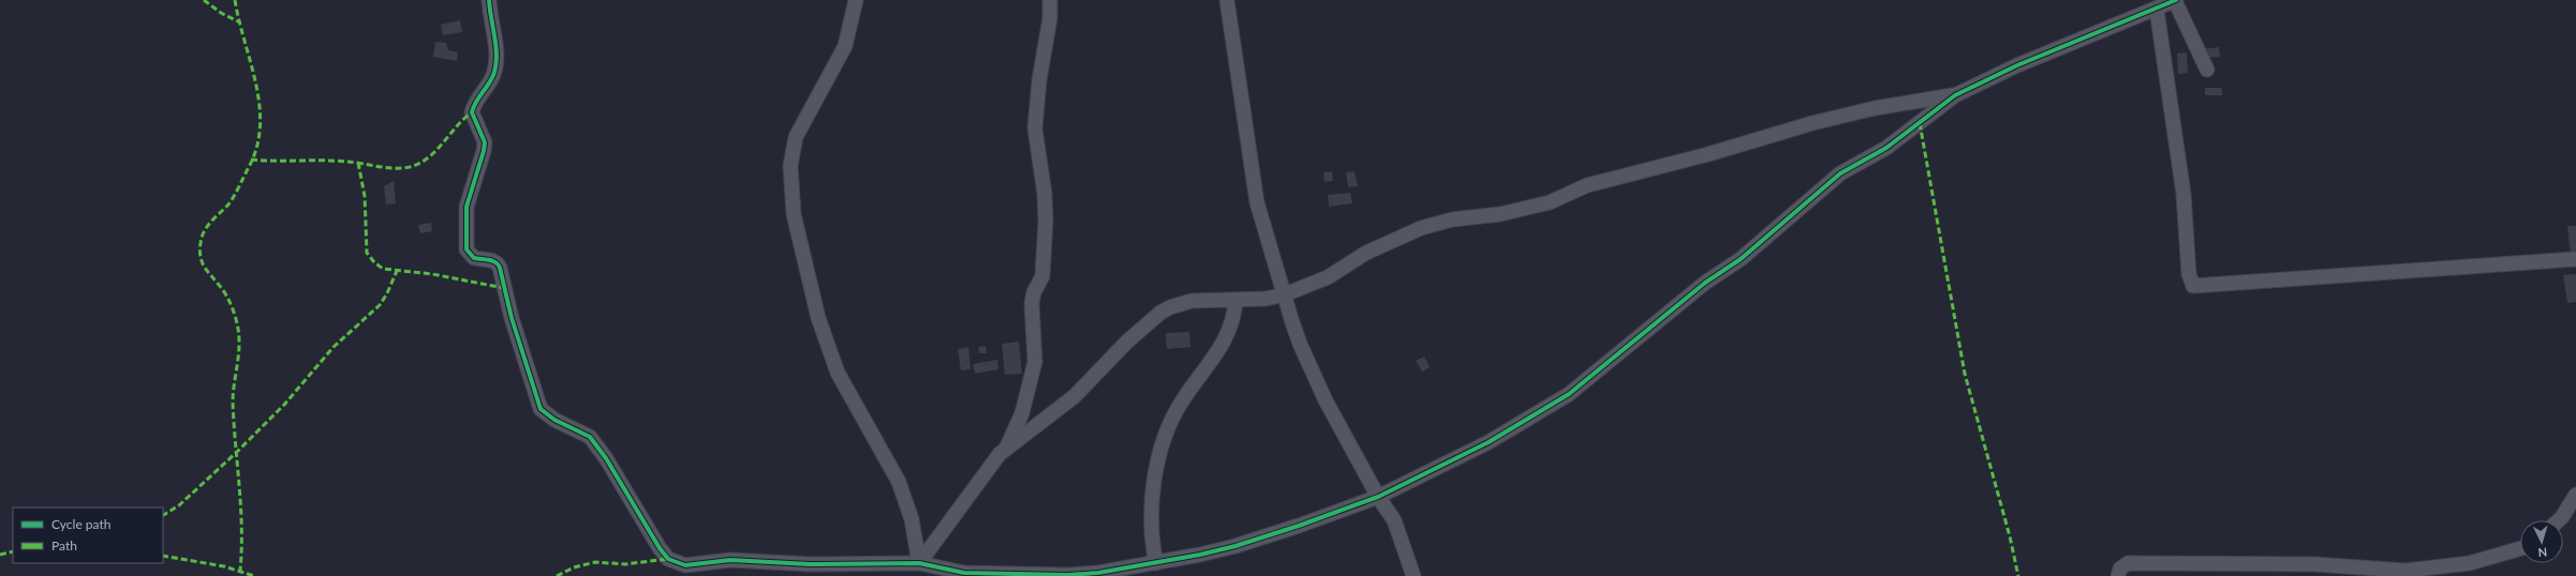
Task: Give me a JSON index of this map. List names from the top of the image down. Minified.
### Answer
{"legend":["Cycle path","Path"],"north":"bottom"}
